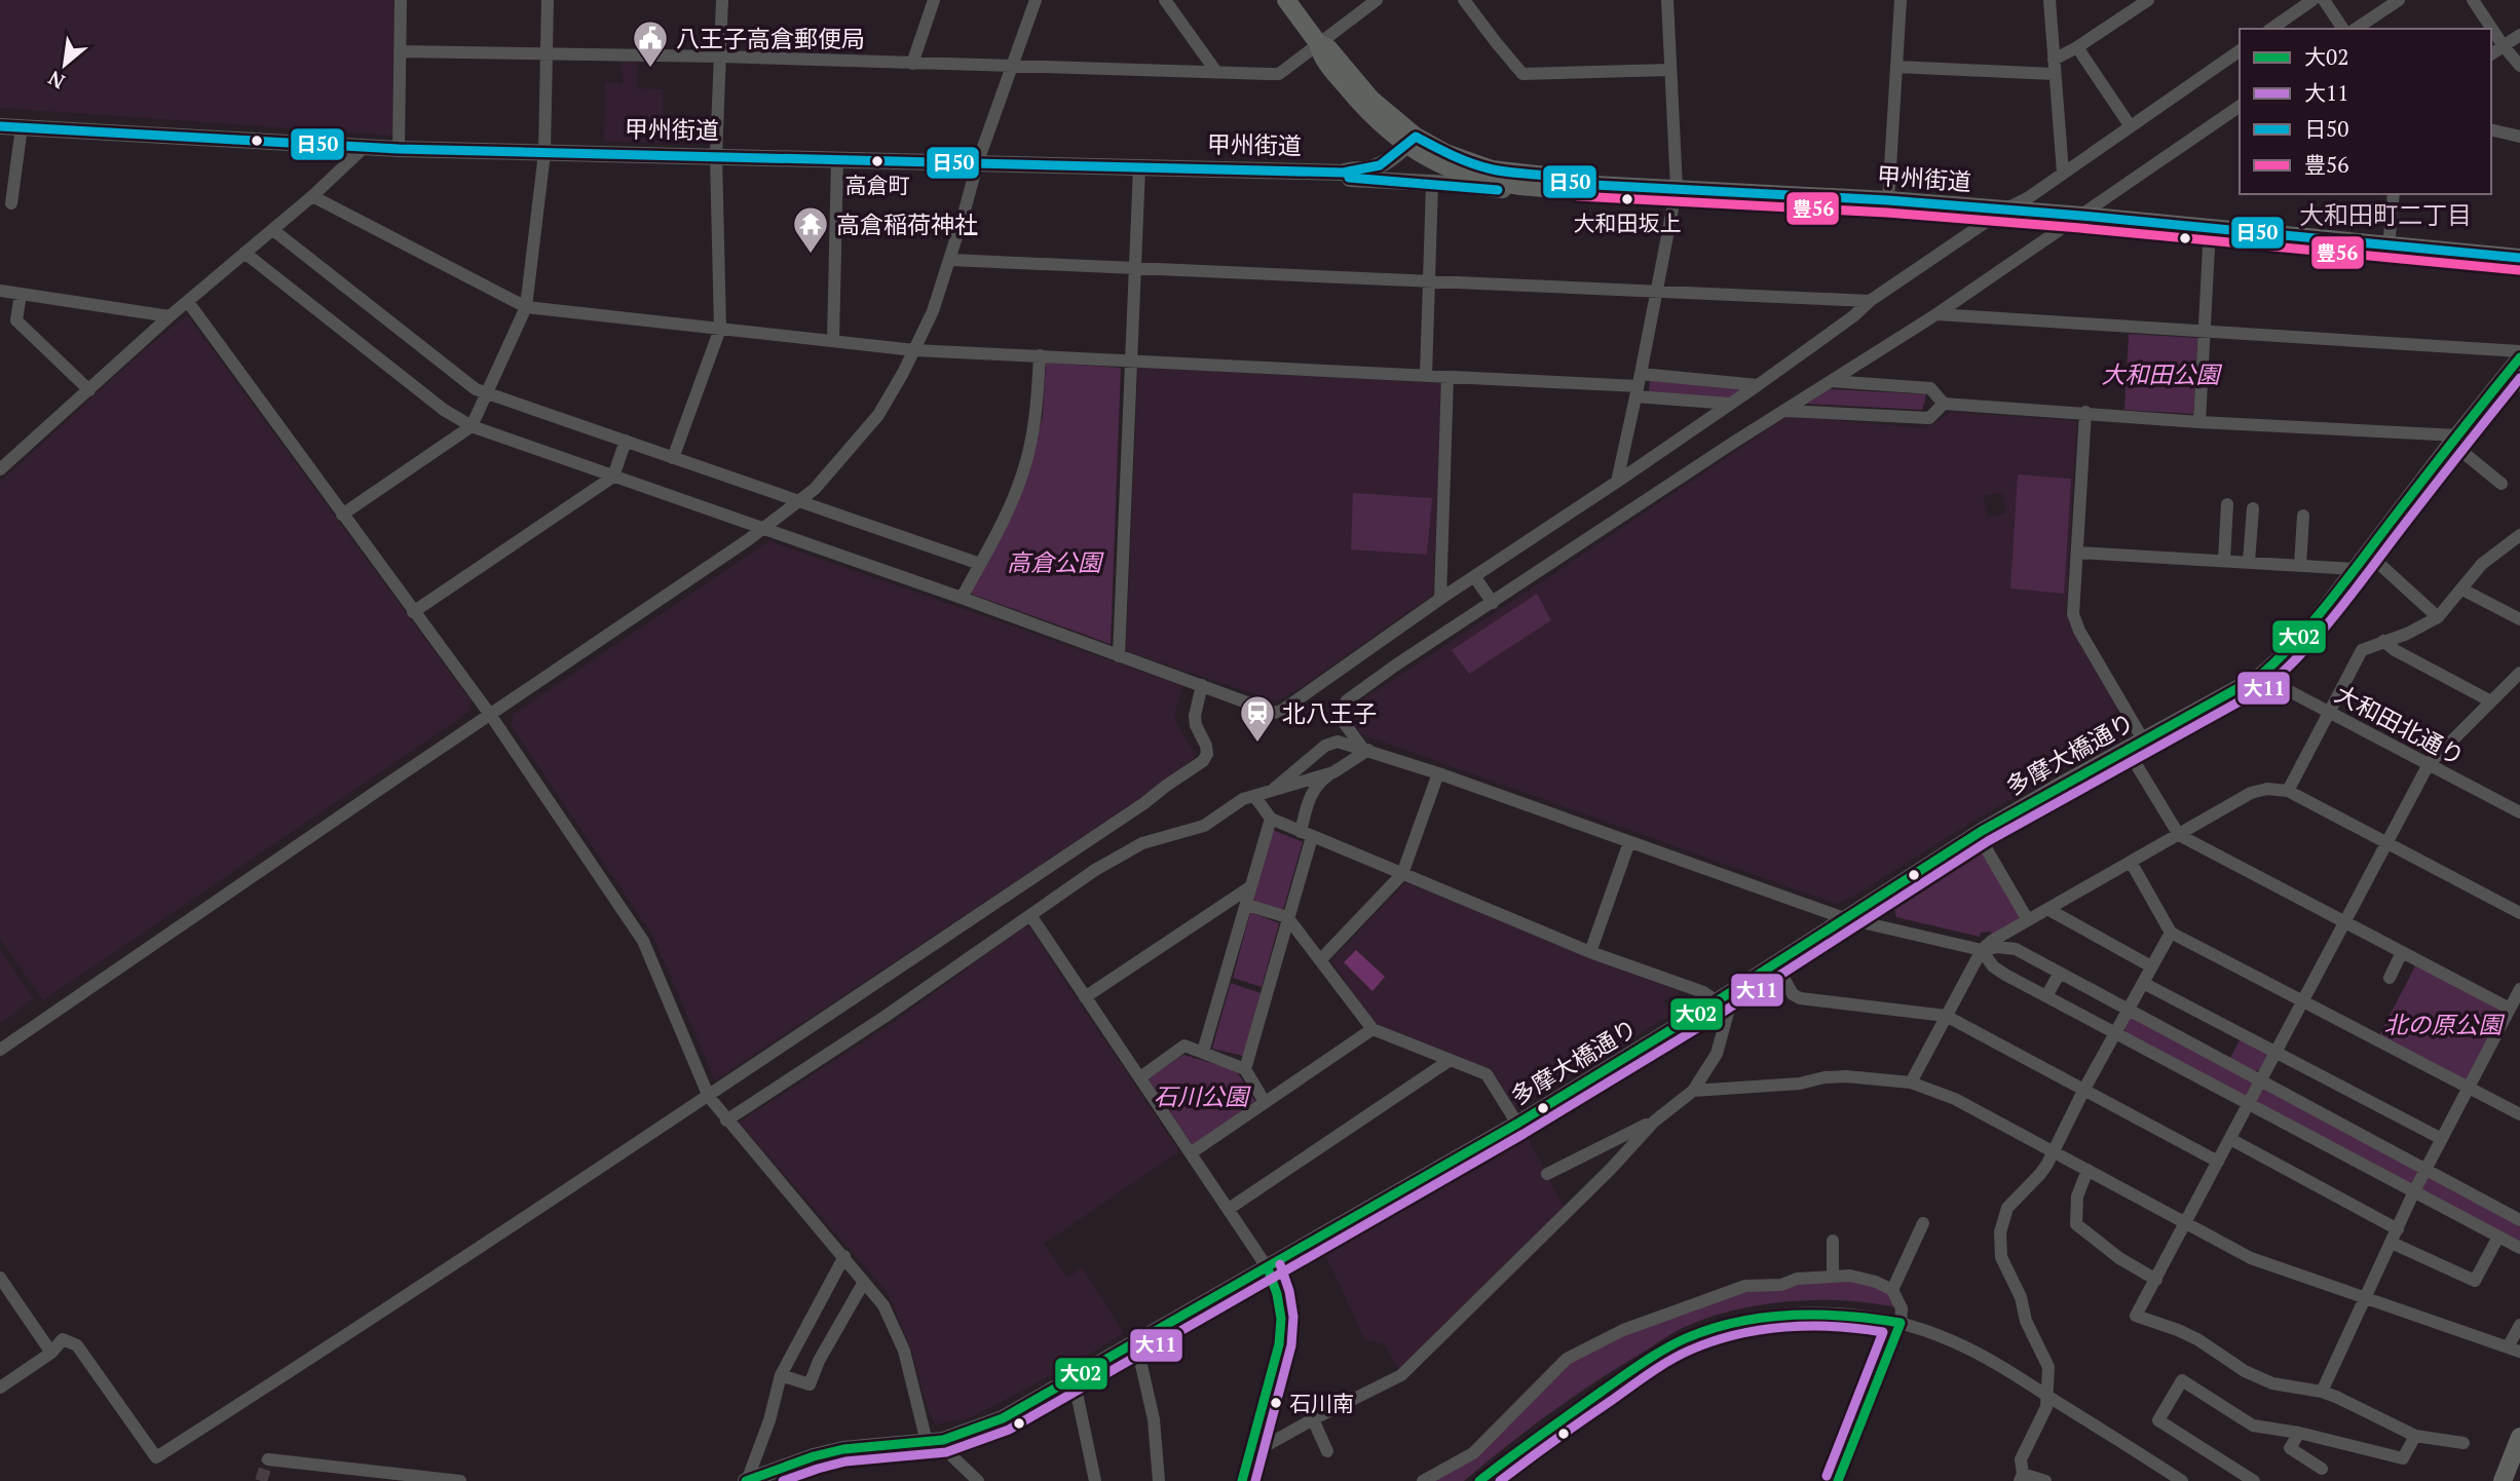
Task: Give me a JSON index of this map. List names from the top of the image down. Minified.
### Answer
{"streets":{"highway":["甲州街道"],"main road":["多摩大橋通り"],"street":["大和田北通り"]},"crossings":[["大和田北通り","多摩大橋通り"]],"districts":["大和田町二丁目"],"parks":["大和田公園","高倉公園","北の原公園","石川公園"],"places":{"public building":["八王子高倉郵便局"],"other":["高倉町","大和田坂上","石川南"],"temple":["高倉稲荷神社"],"station":["北八王子"]},"lines":["transit line 日50","transit line 豊56","transit line 大02","transit line 大11"],"legend":["大02","大11","日50","豊56"],"north":"bottom left"}
